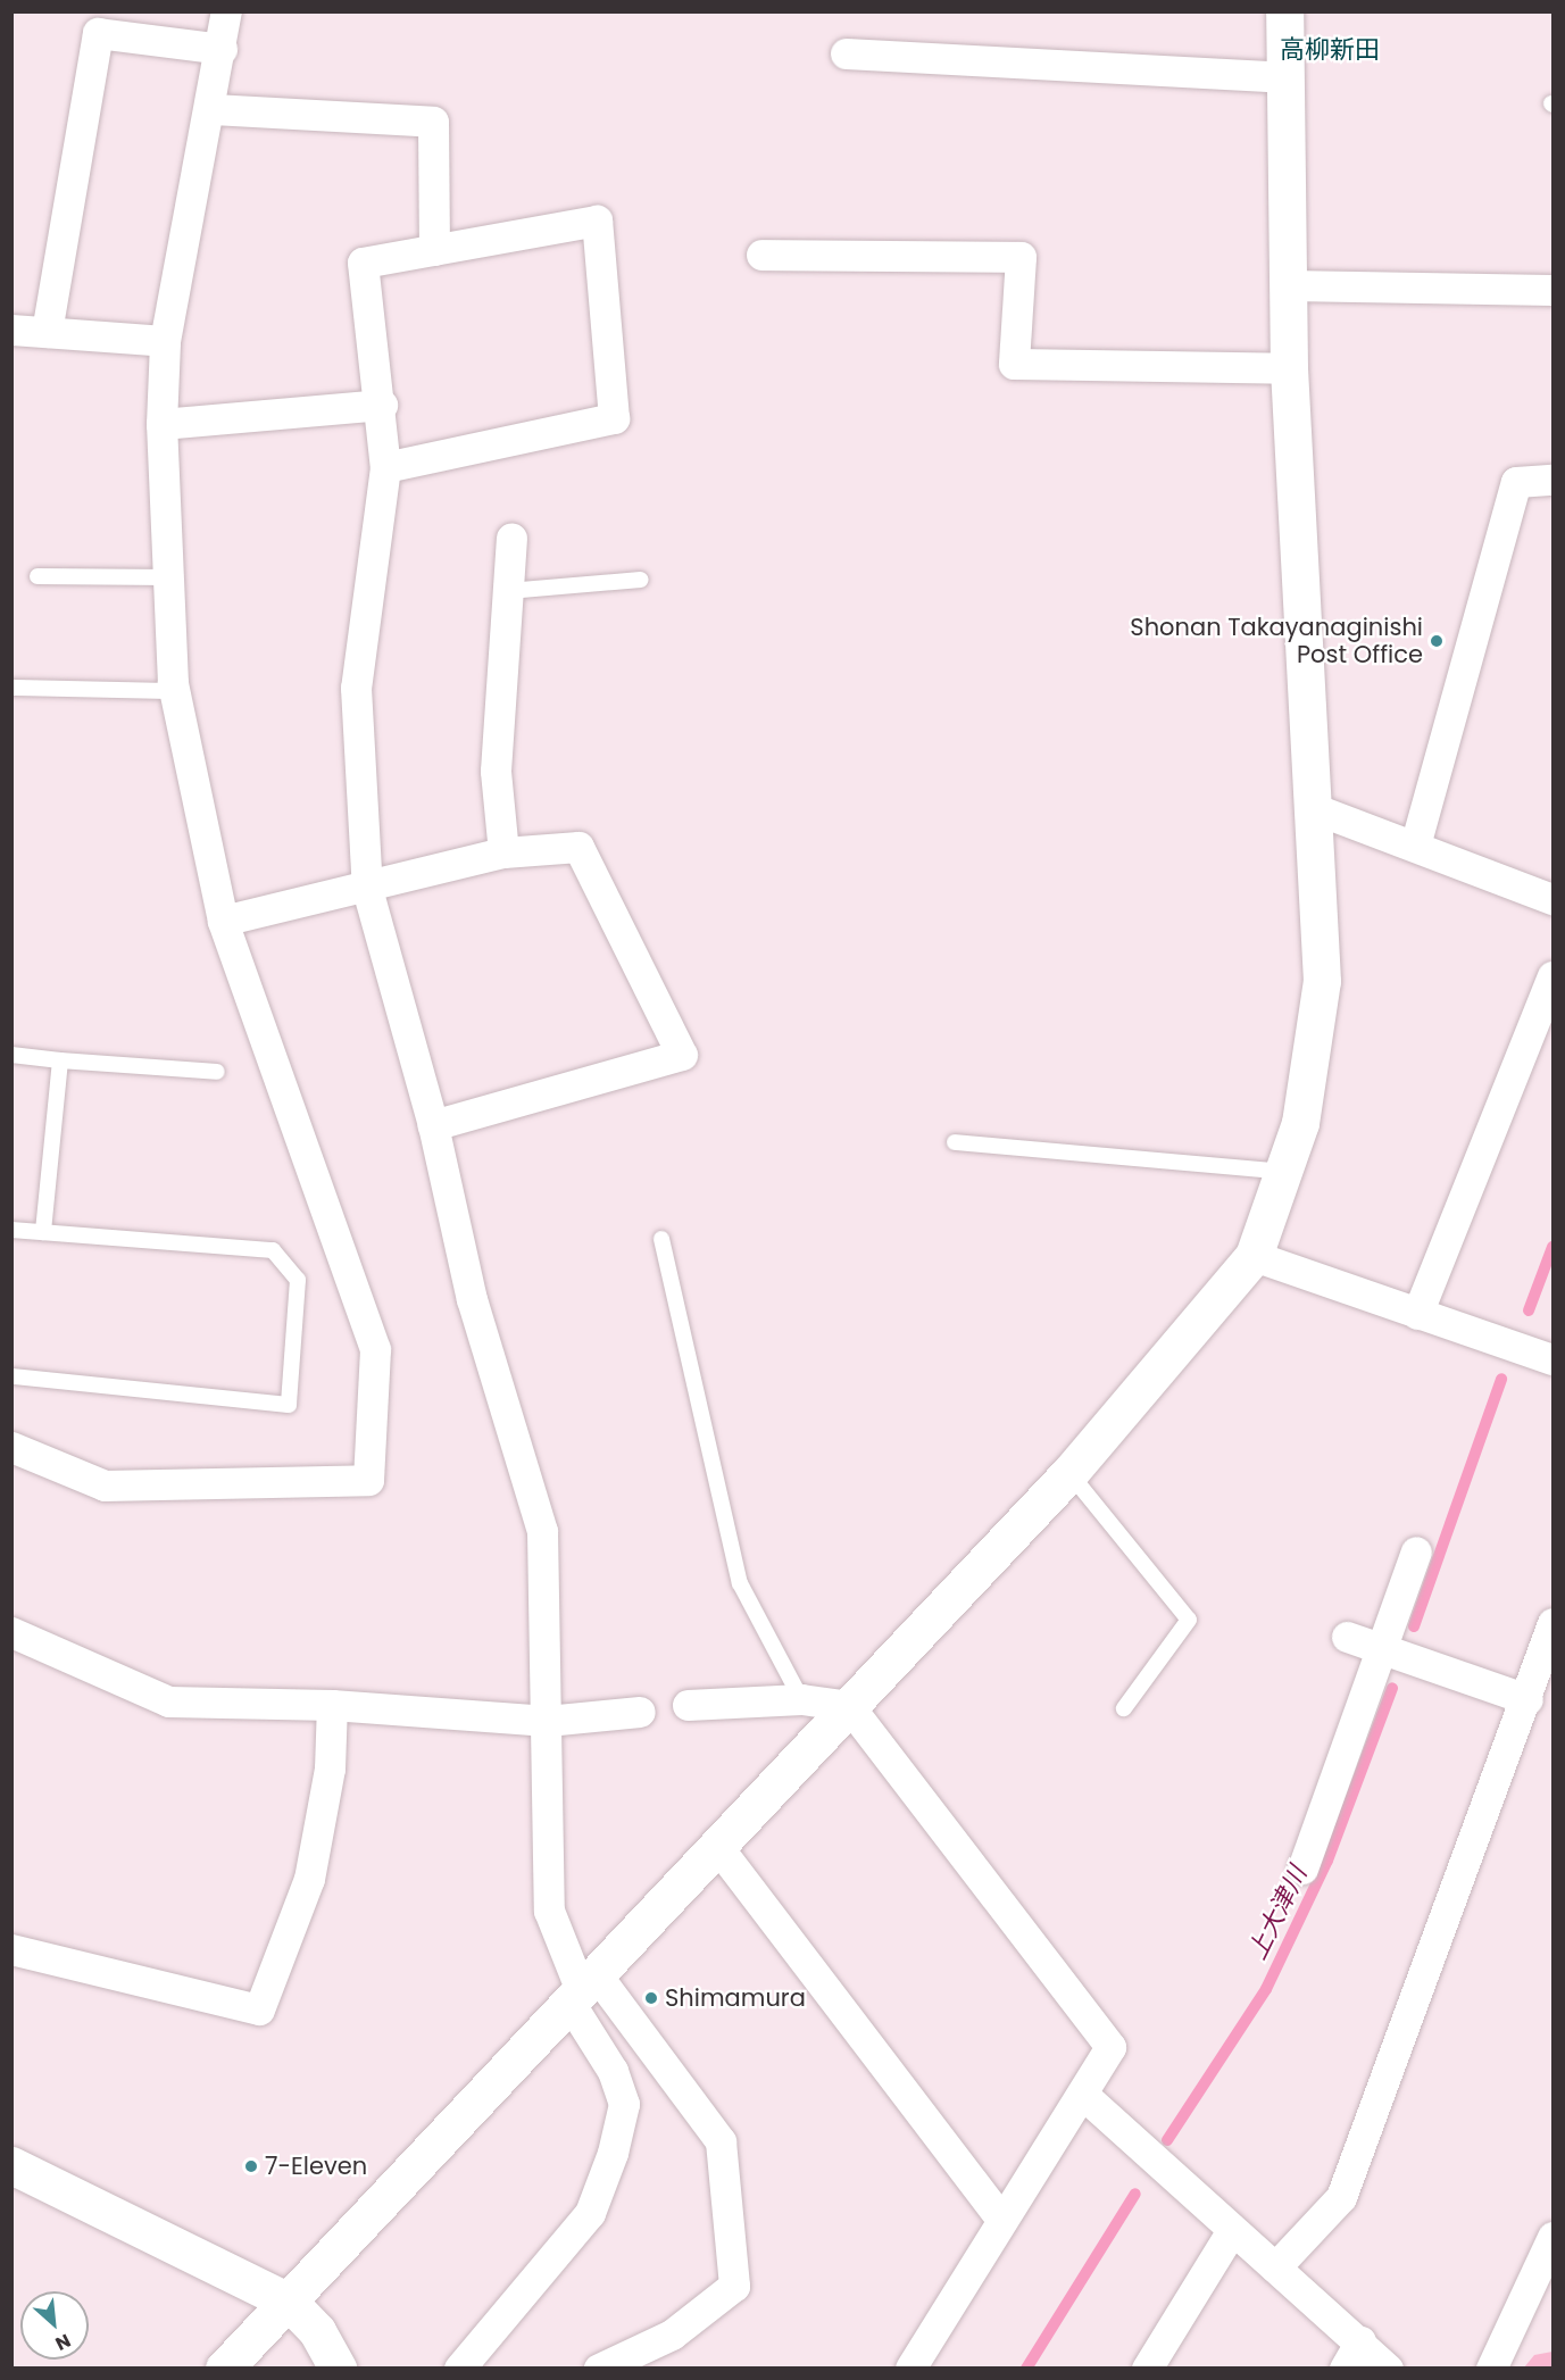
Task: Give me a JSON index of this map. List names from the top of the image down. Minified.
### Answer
{"districts":["高柳新田"],"water":["上大津川"],"places":["Shonan Takayanaginishi Post Office","Shimamura","7-Eleven"],"north":"bottom right"}
